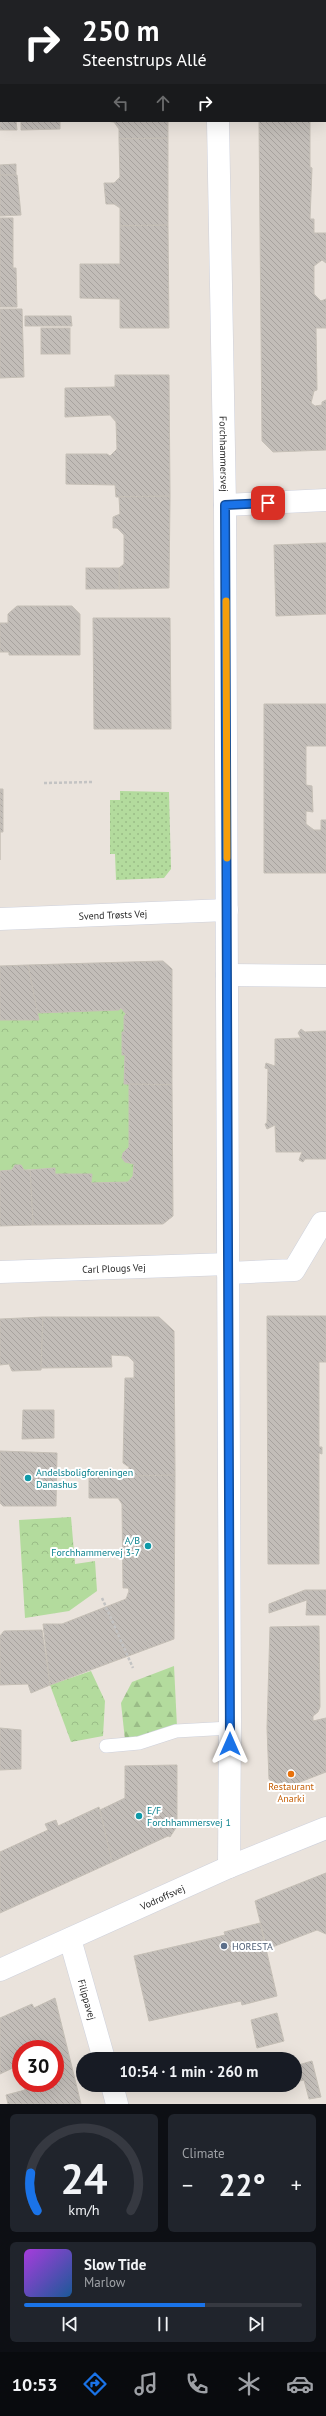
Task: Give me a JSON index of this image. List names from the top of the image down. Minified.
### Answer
{"streets":{"street":["Forchhammersvej","Svend Trøsts Vej","Carl Plougs Vej","Vodroffsvej","Filippavej"]},"crossings":[["Forchhammersvej","Svend Trøsts Vej"],["Forchhammersvej","Carl Plougs Vej"],["Forchhammersvej","Vodroffsvej"],["Vodroffsvej","Filippavej"]],"places":["Andelsboligforeningen Danashus","A/B Forchhammervej 3-7","Restaurant Anarki","E/F Forchhammersvej 1","HORESTA"],"page":{"turn":["250 m","Steenstrups Allé"],"limit":"30","trip":"10:54 · 1 min · 260 m","tile":"Climate","heat":["−","22°","+"],"song":["Slow Tide","Marlow"],"tabs":"10:53","gauge":["24","km/h"]}}
